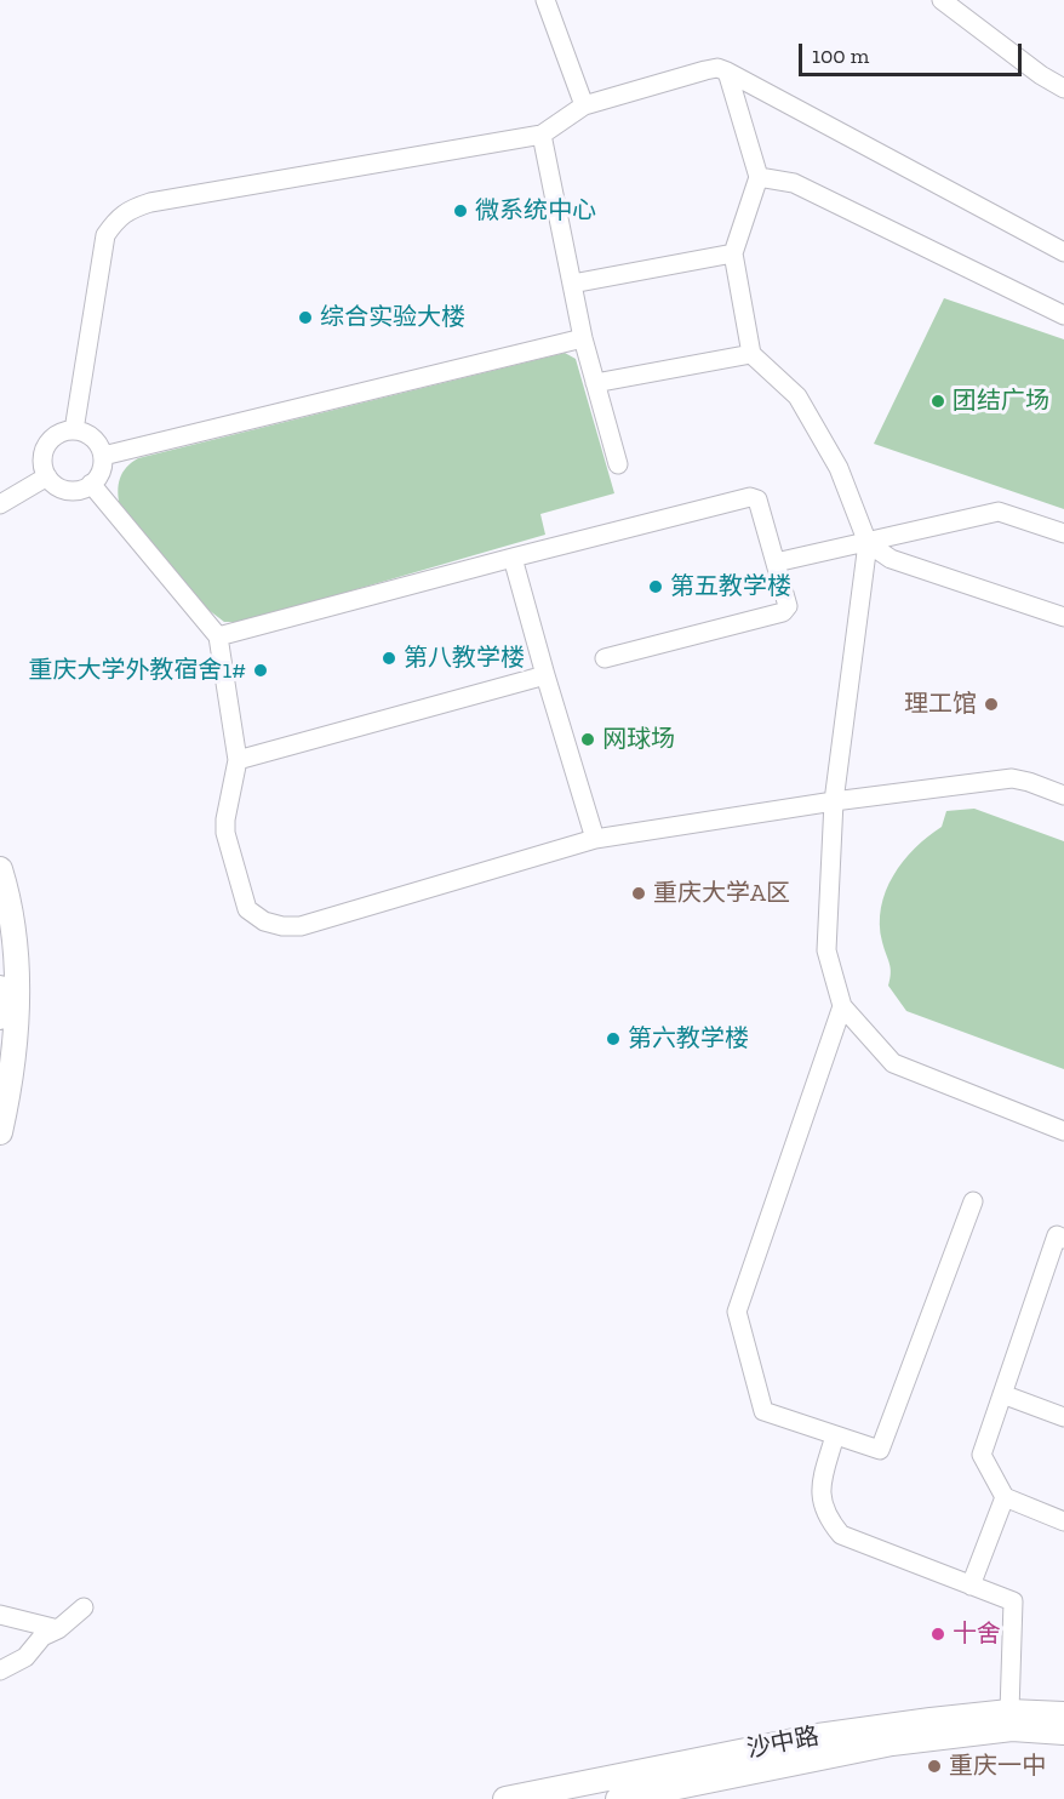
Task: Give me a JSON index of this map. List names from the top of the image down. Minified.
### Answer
{"streets":{"main road":["沙中路"]},"places":["微系统中心","综合实验大楼","团结广场","第五教学楼","第八教学楼","重庆大学外教宿舍1#","理工馆","网球场","重庆大学A区","第六教学楼","十舍","重庆一中"],"scale_bar":"100 m"}
